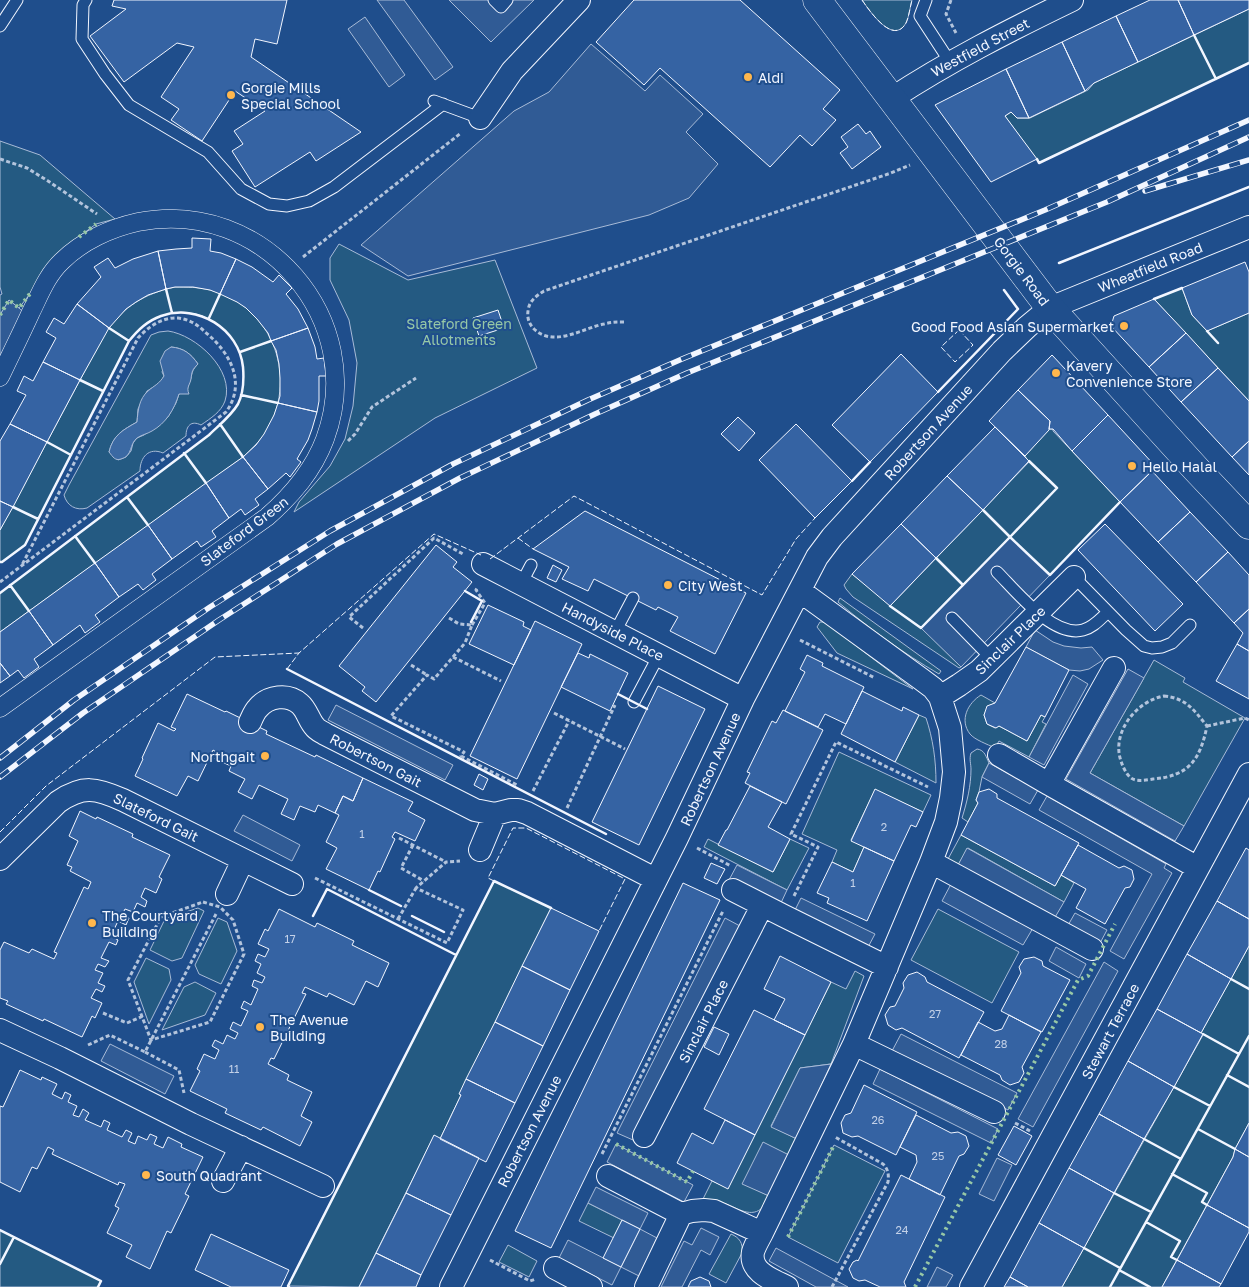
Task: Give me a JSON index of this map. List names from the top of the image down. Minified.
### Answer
{"streets":{"main road":["Gorgie Road"],"street":["Westfield Street","Wheatfield Road","Robertson Avenue","Slateford Green","Handyside Place","Sinclair Place","Robertson Gait","Slateford Gait","Stewart Terrace"]},"crossings":[["Westfield Street","Gorgie Road"],["Wheatfield Road","Gorgie Road"],["Wheatfield Road","Robertson Avenue"],["Gorgie Road","Robertson Avenue"],["Robertson Avenue","Handyside Place"],["Robertson Avenue","Robertson Gait"]],"parks":["Slateford Green Allotments"],"places":["Aldi","Gorgie Mills Special School","Good Food Asian Supermarket","Kavery Convenience Store","Hello Halal","City West","Northgait","The Courtyard Building","The Avenue Building","South Quadrant"],"house_numbers":["2","1","1","17","27","28","11","26","25","24"]}
